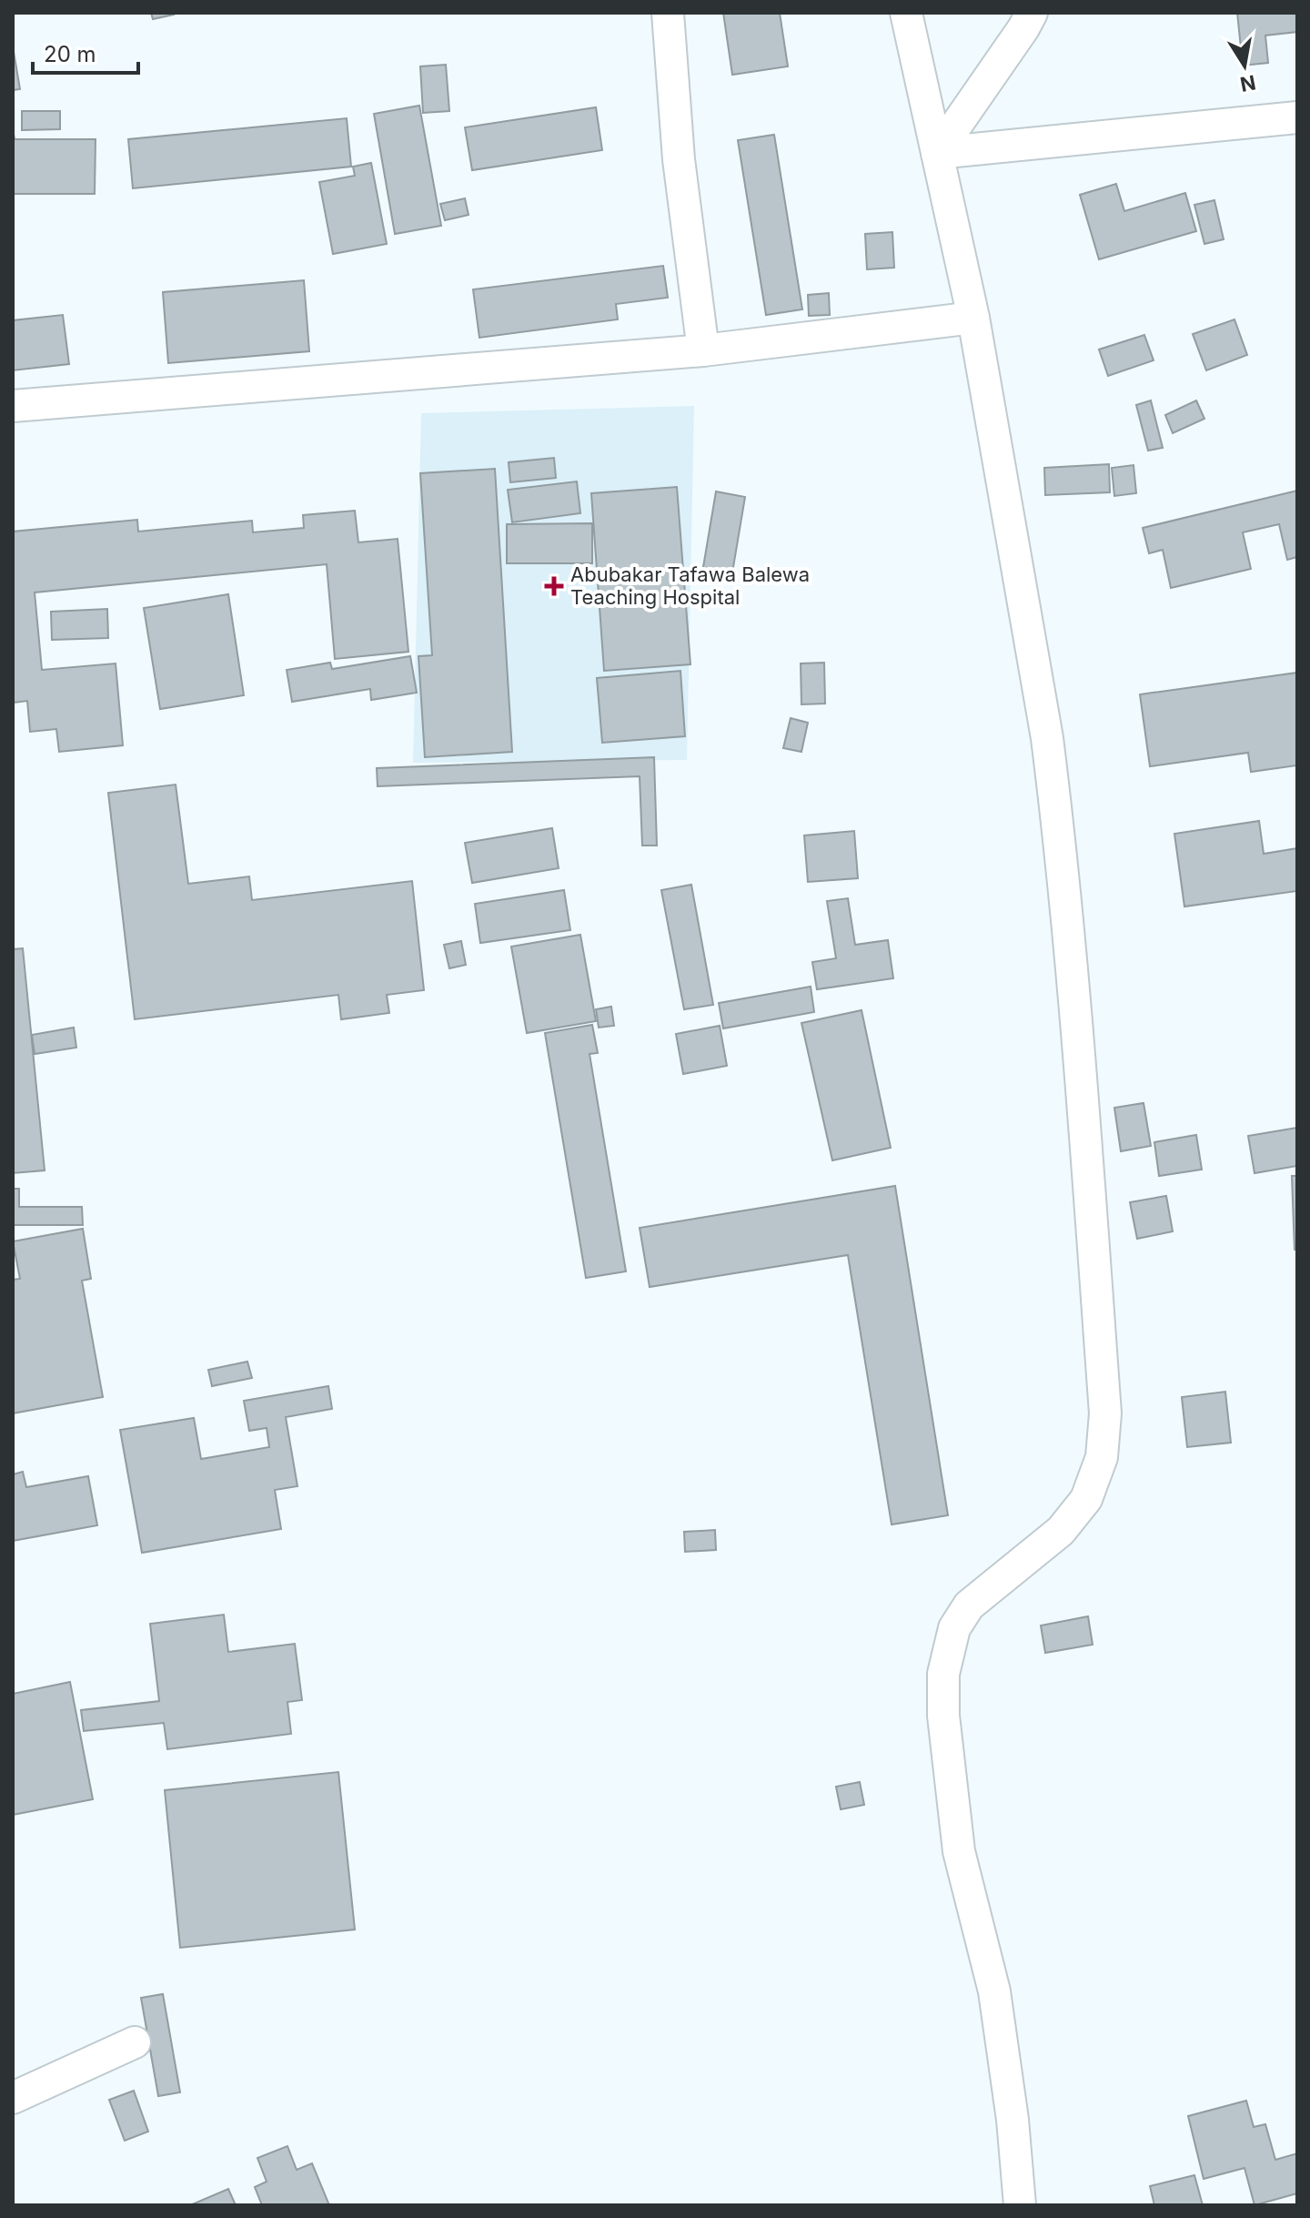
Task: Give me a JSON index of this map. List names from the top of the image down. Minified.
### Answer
{"places":{"health":["Abubakar Tafawa Balewa Teaching Hospital"]},"scale_bar":"20 m","north":"bottom"}
